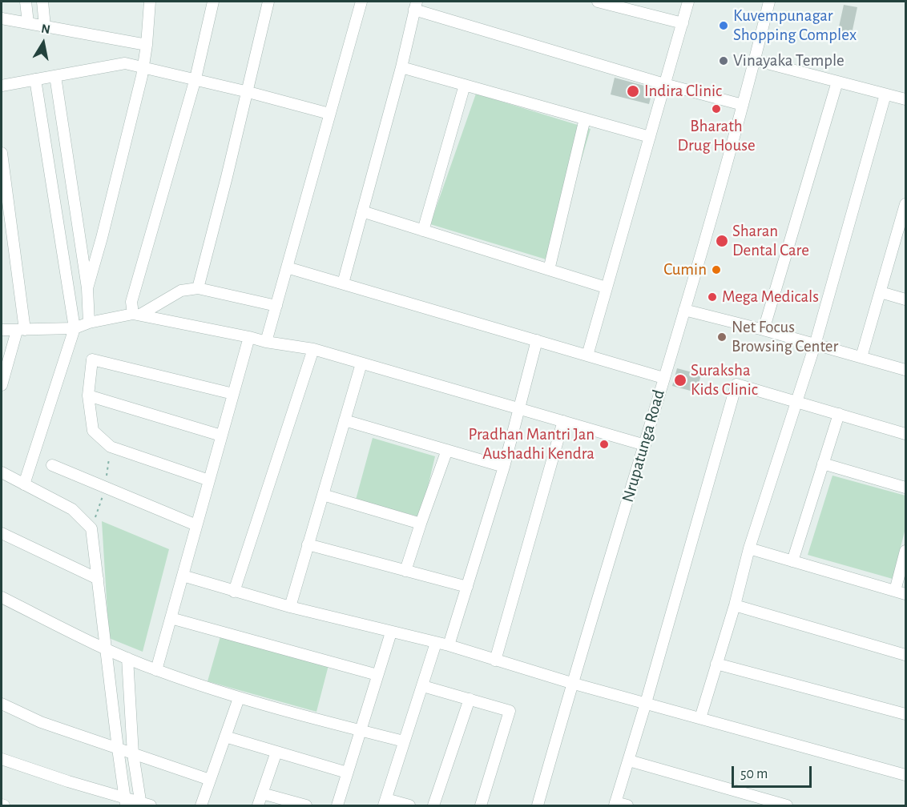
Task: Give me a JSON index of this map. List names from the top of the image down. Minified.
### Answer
{"streets":{"street":["Nrupatunga Road"]},"places":["Kuvempunagar Shopping Complex","Vinayaka Temple","Indira Clinic","Bharath Drug House","Sharan Dental Care","Cumin","Mega Medicals","Net Focus Browsing Center","Suraksha Kids Clinic","Pradhan Mantri Jan Aushadhi Kendra"],"scale_bar":"50 m","north":"top"}
